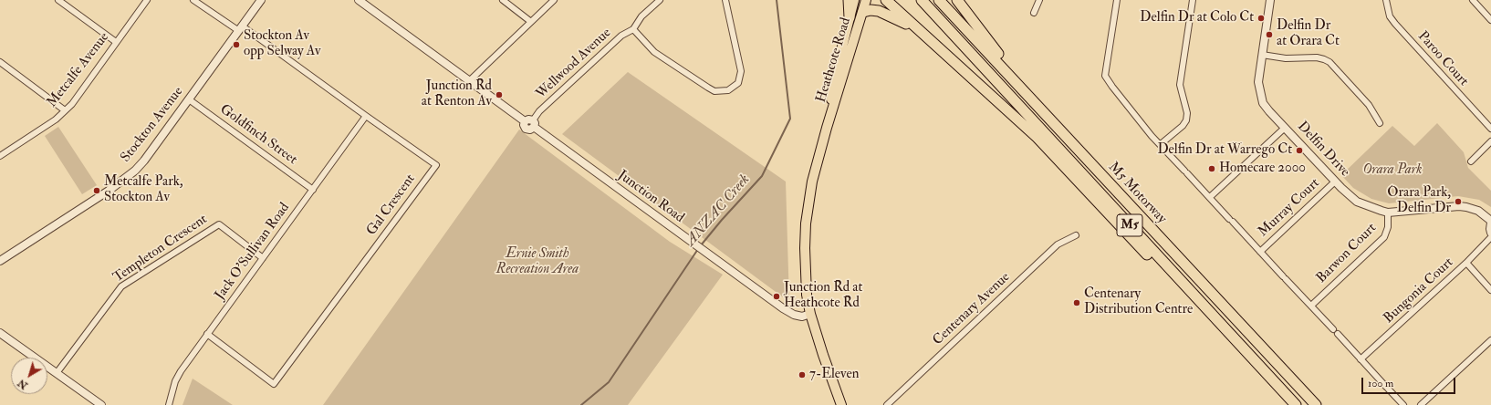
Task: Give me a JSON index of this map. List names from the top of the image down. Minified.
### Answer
{"streets":{"highway":["M5 Motorway","M5"],"main road":["Heathcote Road"],"street":["Paroo Court","Wellwood Avenue","Metcalfe Avenue","Stockton Avenue","Goldfinch Street","Delfin Drive","Junction Road","Gal Crescent","Murray Court","Templeton Crescent","Jack O'Sullivan Road","Barwon Court","Bungonia Court","Centenary Avenue"]},"crossings":[["Heathcote Road","Junction Road"],["Wellwood Avenue","Junction Road"],["Stockton Avenue","Goldfinch Street"],["Stockton Avenue","Gal Crescent"],["Goldfinch Street","Jack O'Sullivan Road"],["Delfin Drive","Murray Court"],["Delfin Drive","Barwon Court"],["Gal Crescent","Jack O'Sullivan Road"],["Murray Court","Barwon Court"],["Templeton Crescent","Jack O'Sullivan Road"]],"water":["ANZAC Creek"],"parks":["Orara Park","Ernie Smith Recreation Area"],"places":["Delfin Dr at Colo Ct","Delfin Dr at Orara Ct","Stockton Av opp Selway Av","Junction Rd at Renton Av","Delfin Dr at Warrego Ct","Homecare 2000","Metcalfe Park, Stockton Av","Orara Park, Delfin Dr","Junction Rd at Heathcote Rd","Centenary Distribution Centre","7-Eleven"],"scale_bar":"100 m","north":"bottom left"}
